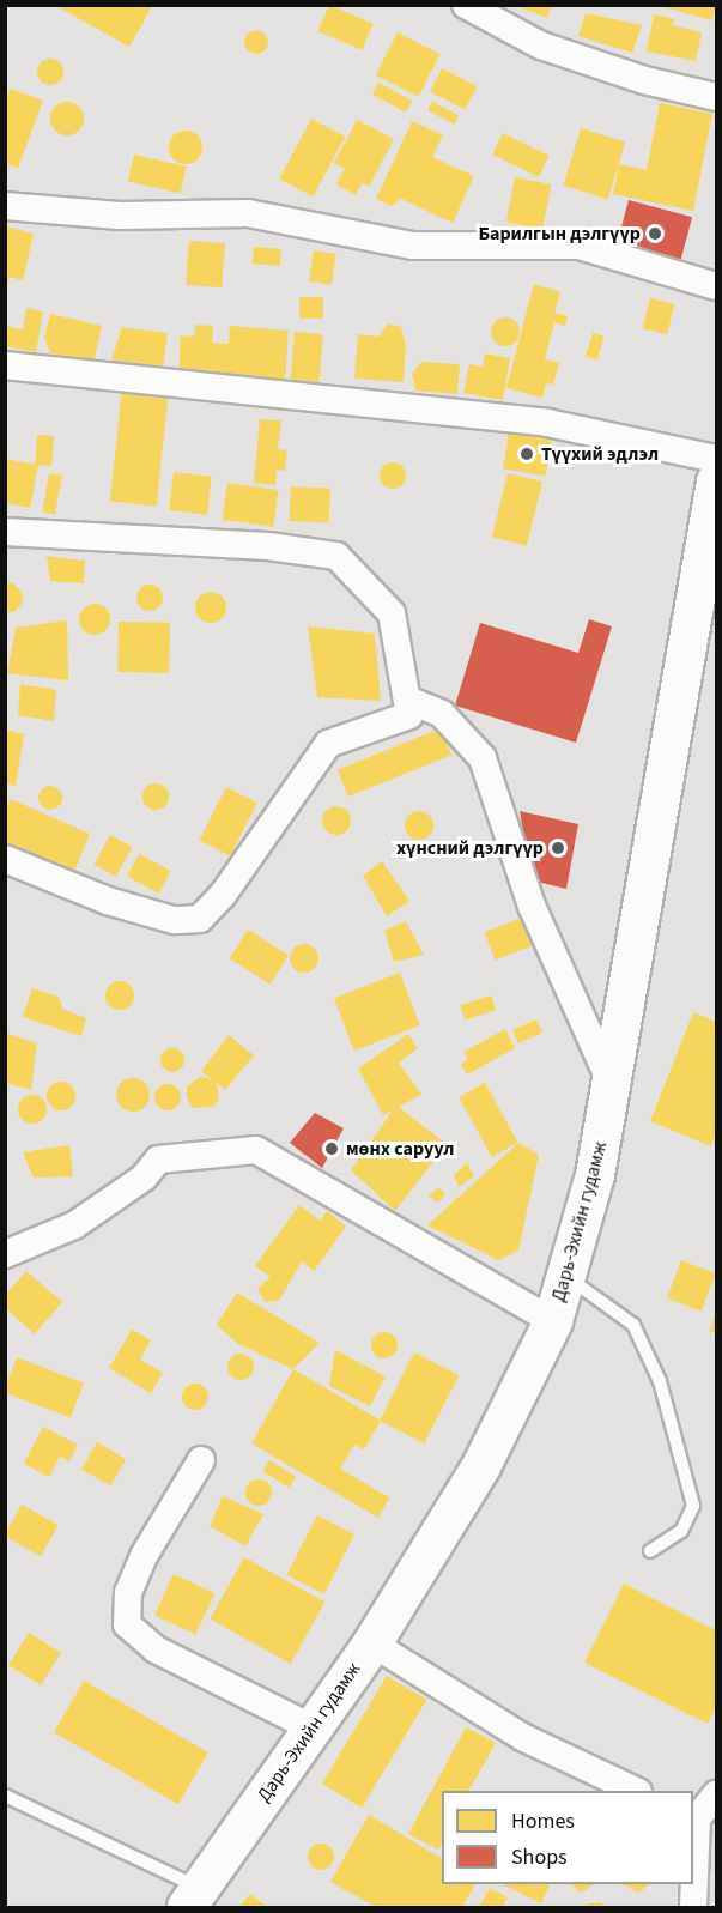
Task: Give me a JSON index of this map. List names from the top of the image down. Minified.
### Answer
{"streets":{"main road":["Дарь-Эхийн гудамж"]},"places":["Барилгын дэлгүүр","Түүхий эдлэл","хүнсний дэлгүүр","мөнх саруул"],"legend":["Homes","Shops"]}
